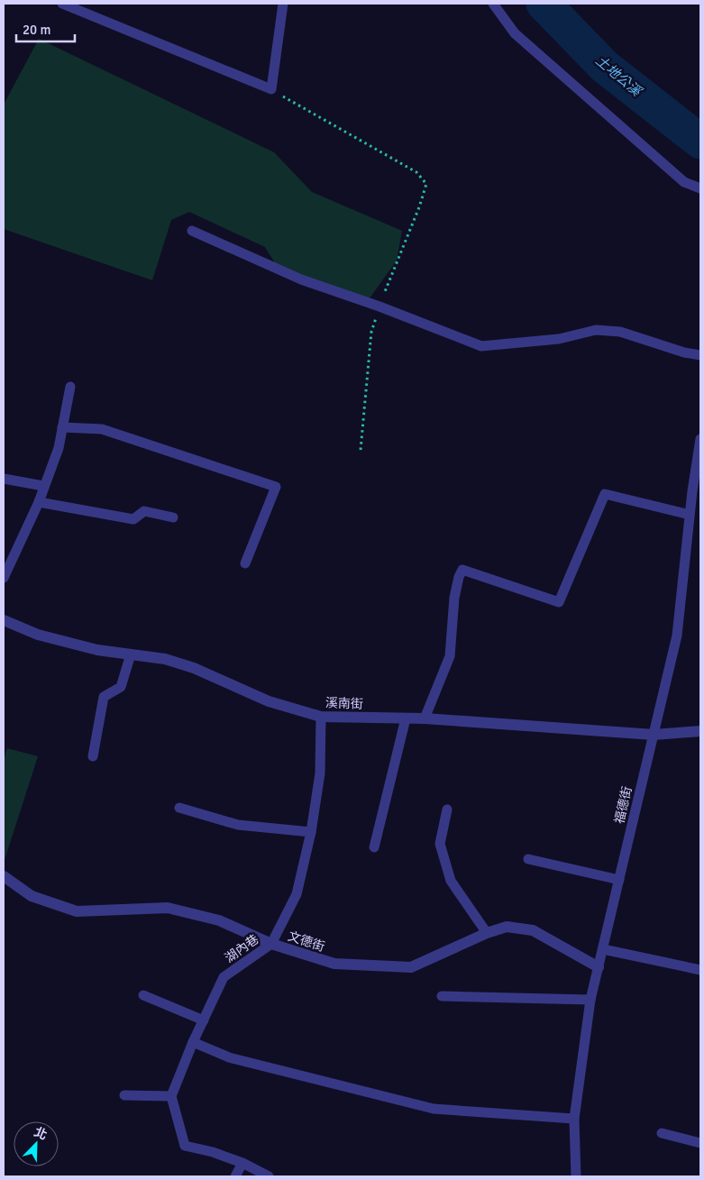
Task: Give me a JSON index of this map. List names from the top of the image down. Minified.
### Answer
{"streets":{"street":["溪南街","文德街"],"lane":["福德街","湖內巷"]},"crossings":[["溪南街","福德街"],["溪南街","湖內巷"],["福德街","文德街"],["文德街","湖內巷"]],"water":["土地公溪"],"scale_bar":"20 m","north":"top right"}
